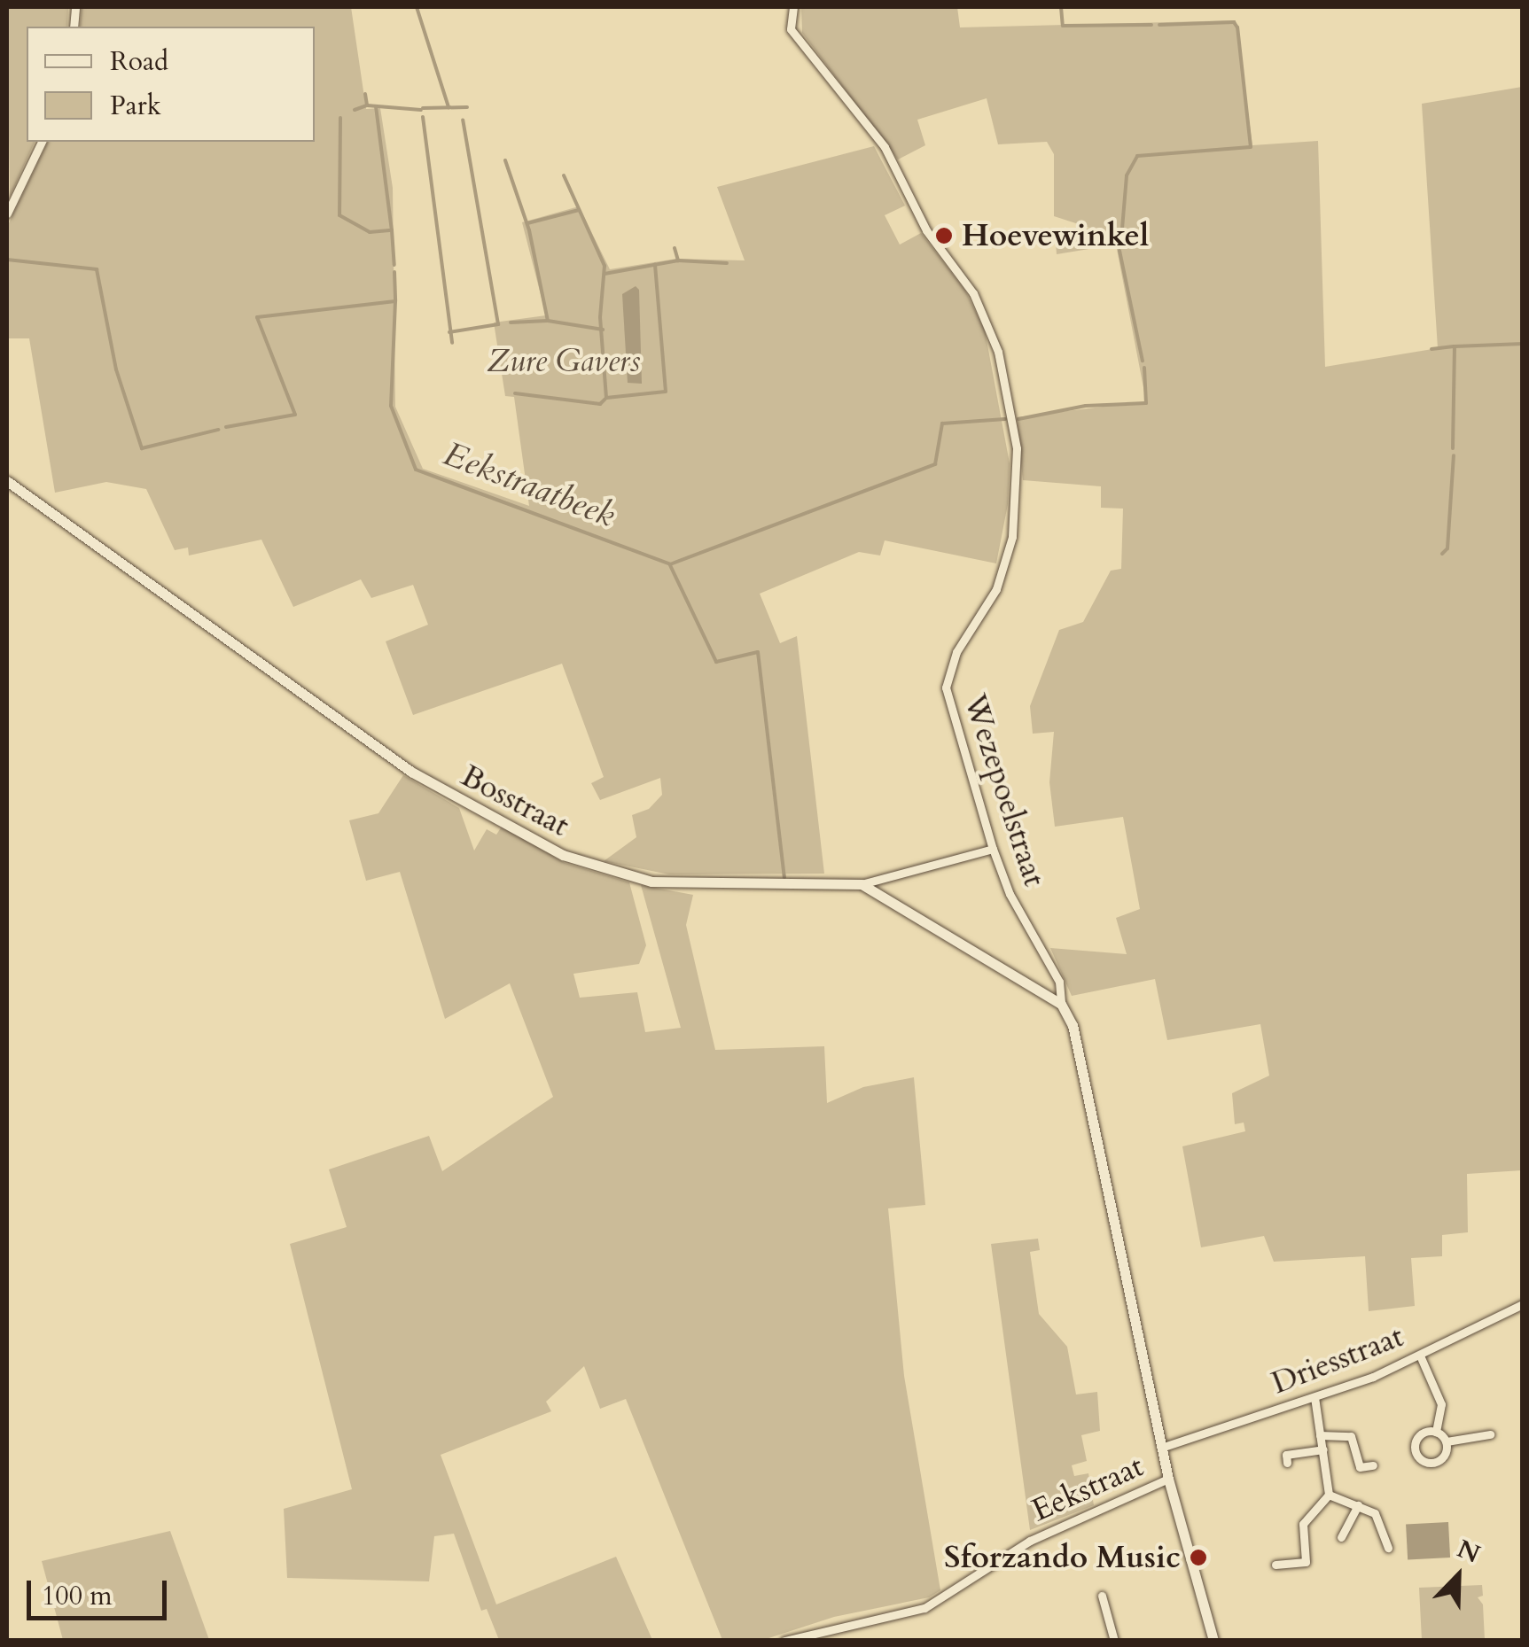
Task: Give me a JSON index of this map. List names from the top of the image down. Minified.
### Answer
{"streets":{"street":["Wezepoelstraat","Bosstraat","Driesstraat","Eekstraat"]},"crossings":[["Wezepoelstraat","Driesstraat"],["Wezepoelstraat","Eekstraat"]],"water":["Eekstraatbeek"],"parks":["Zure Gavers"],"places":["Hoevewinkel","Sforzando Music"],"legend":["Road","Park"],"scale_bar":"100 m","north":"top right"}
